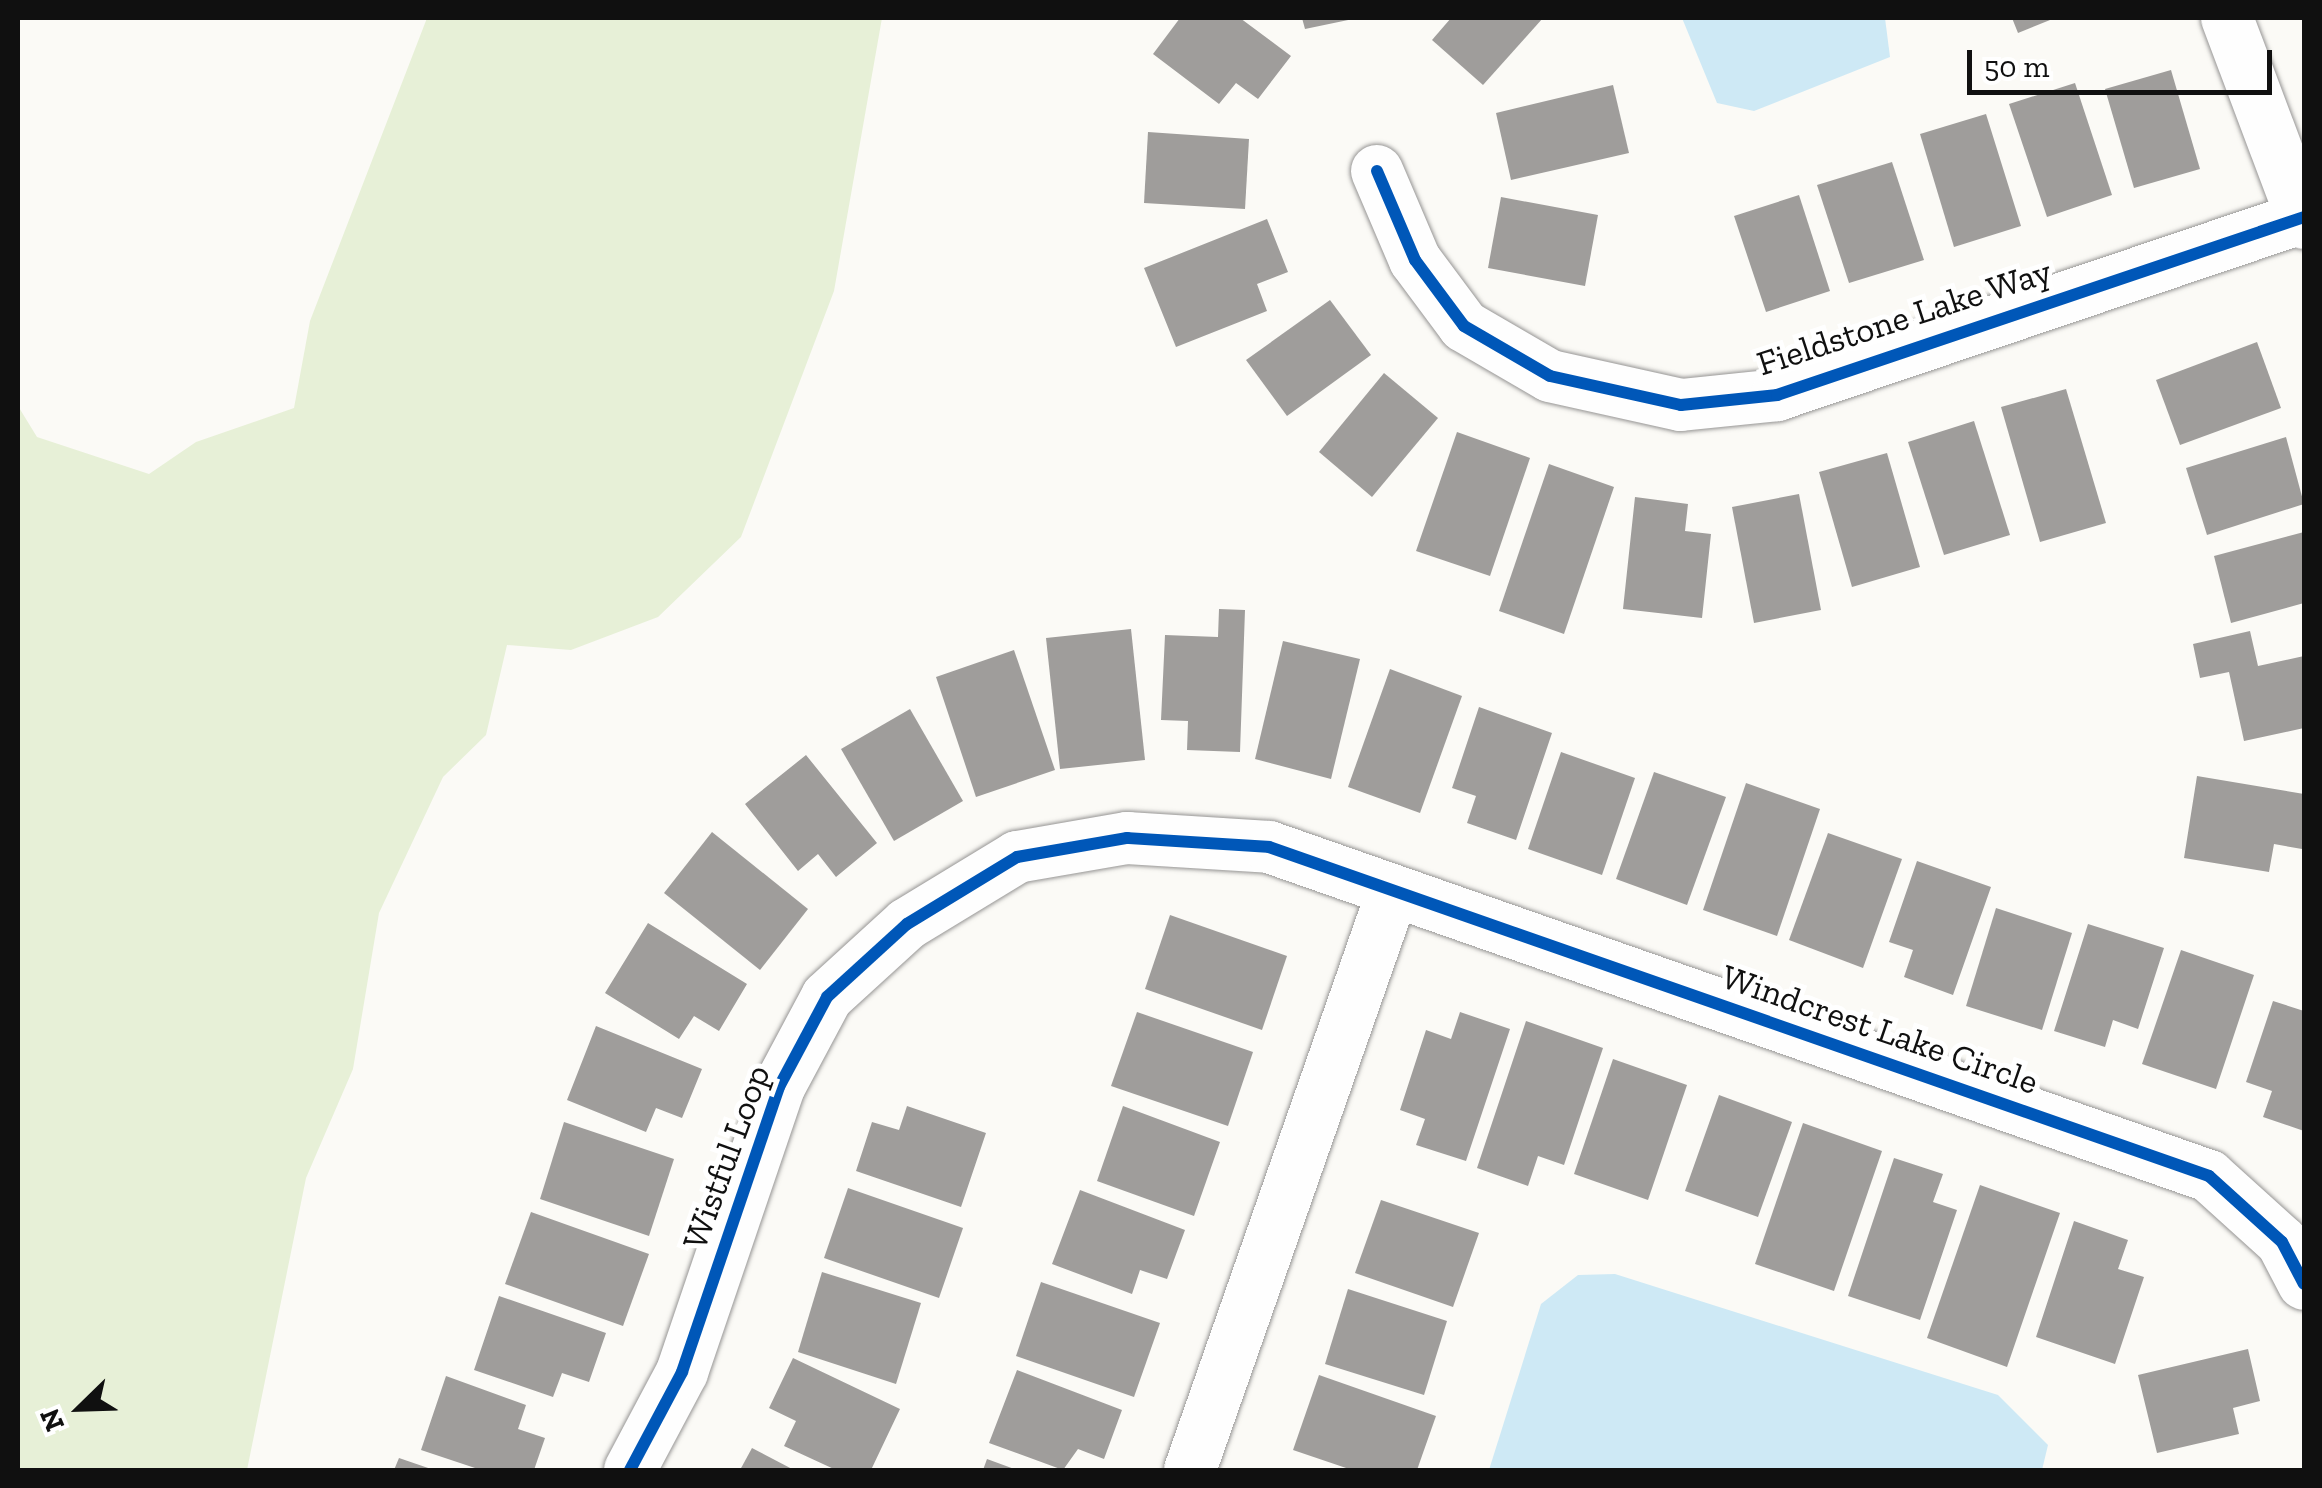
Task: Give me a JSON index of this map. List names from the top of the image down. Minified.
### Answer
{"streets":{"street":["Fieldstone Lake Way","Windcrest Lake Circle","Wistful Loop"]},"crossings":[["Windcrest Lake Circle","Wistful Loop"]],"scale_bar":"50 m","north":"bottom left"}
